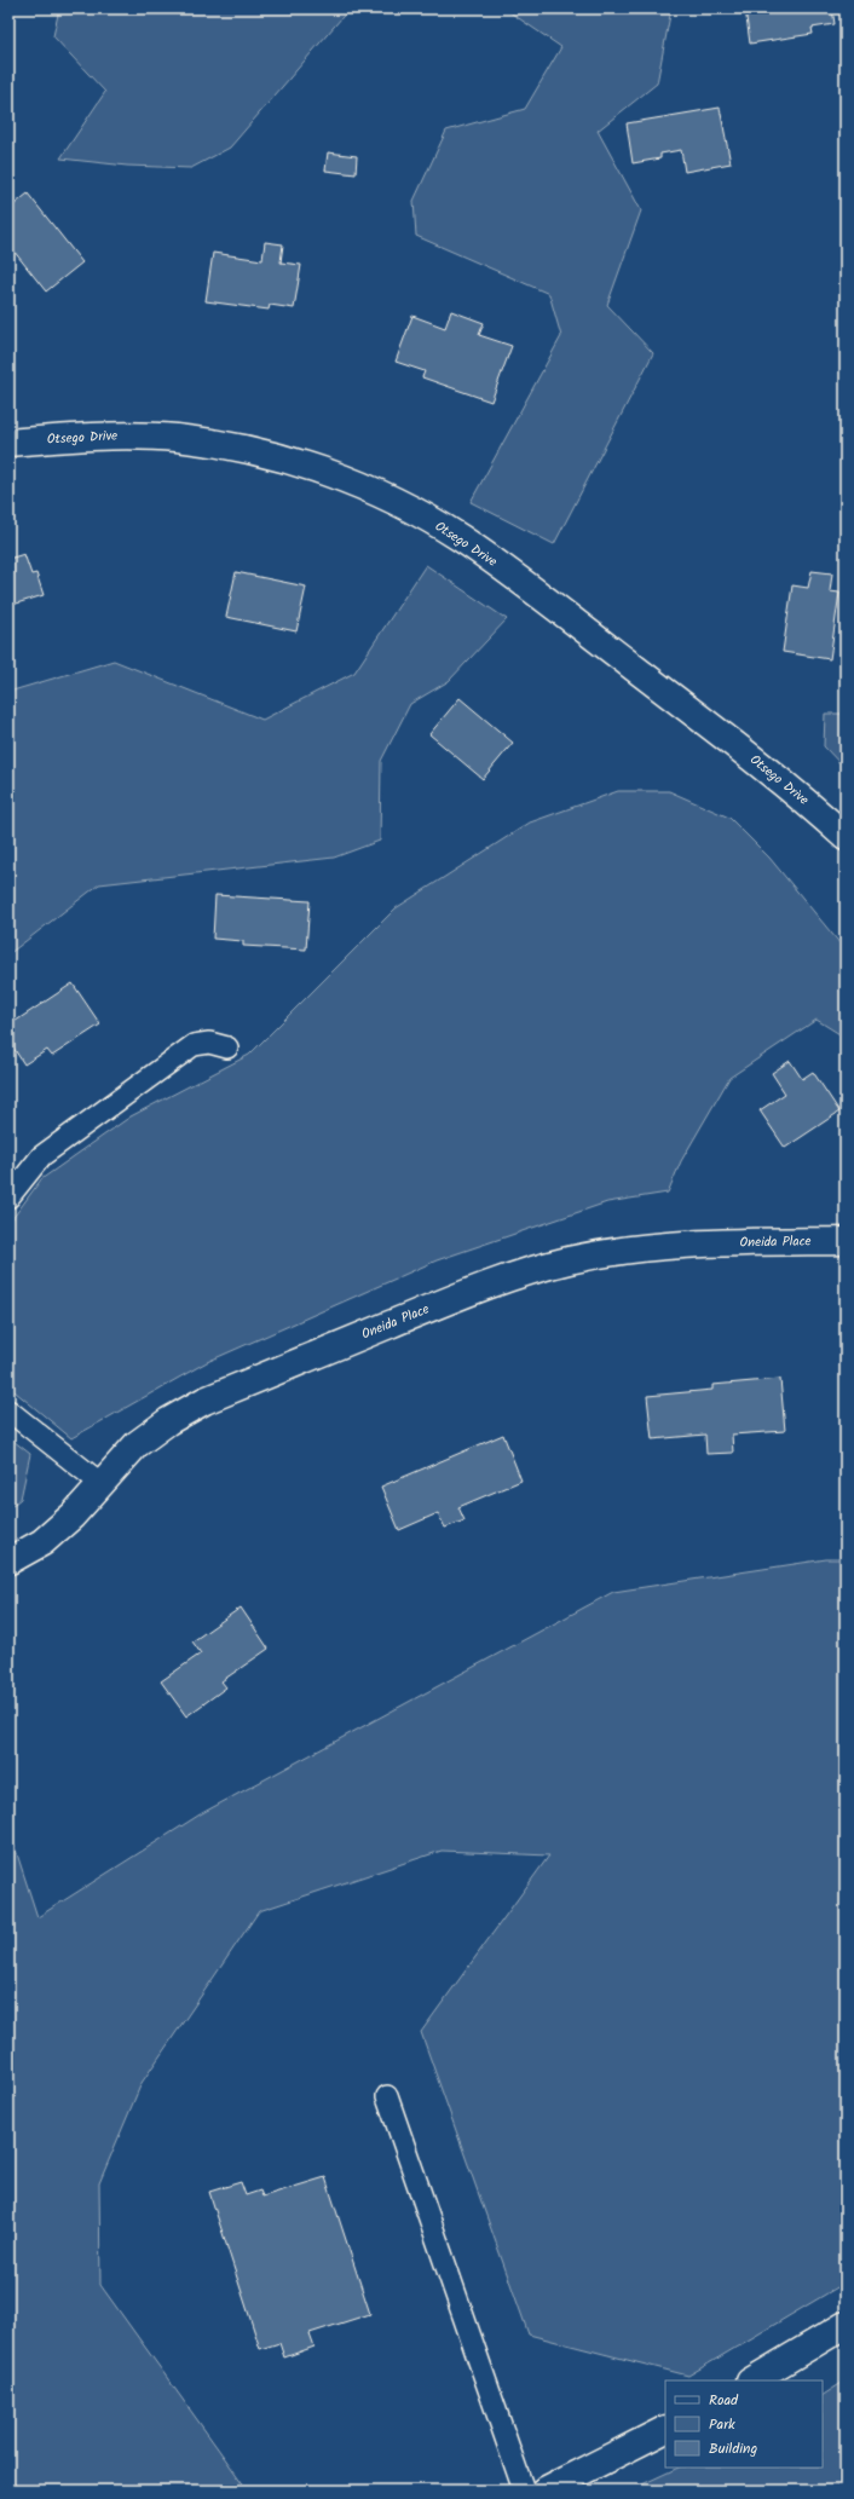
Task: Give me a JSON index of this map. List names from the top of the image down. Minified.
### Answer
{"streets":{"street":["Otsego Drive","Oneida Place"]},"legend":["Road","Park","Building"]}
